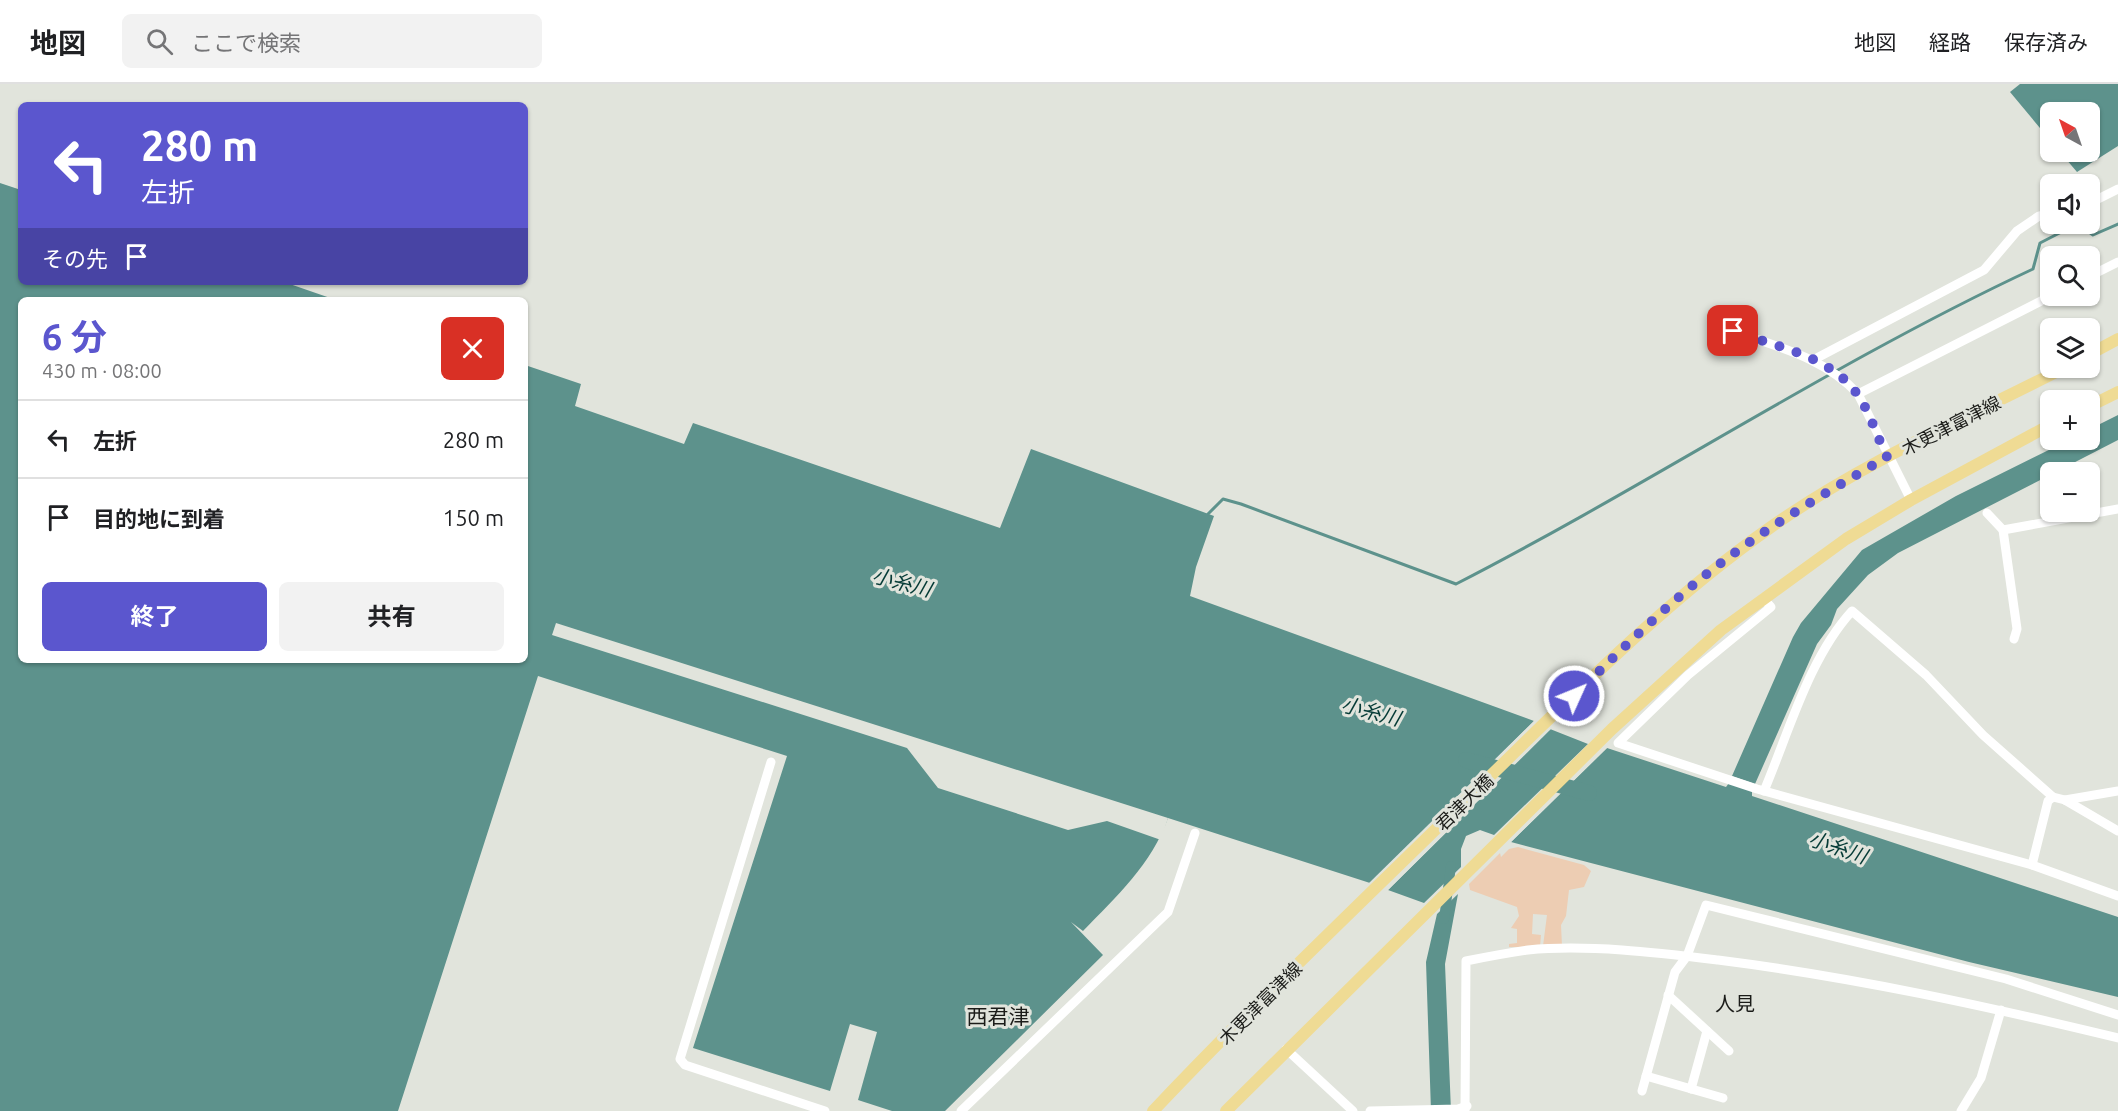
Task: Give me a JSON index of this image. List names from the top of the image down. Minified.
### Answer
{"streets":{"main road":["木更津富津線","君津大橋"]},"crossings":[["木更津富津線","君津大橋"]],"districts":["人見","西君津"],"water":["小糸川"],"north":"top left","page":{"header":"地図","search":"ここで検索","nav":["地図","経路","保存済み"],"map_buttons":["+","−"],"turn":["280 m","左折"],"then":"その先","heading":["6 分","430 m · 08:00"],"list":[{"name":"左折","value":"280 m"},{"name":"目的地に到着","value":"150 m"}],"buttons":["終了","共有"]}}
